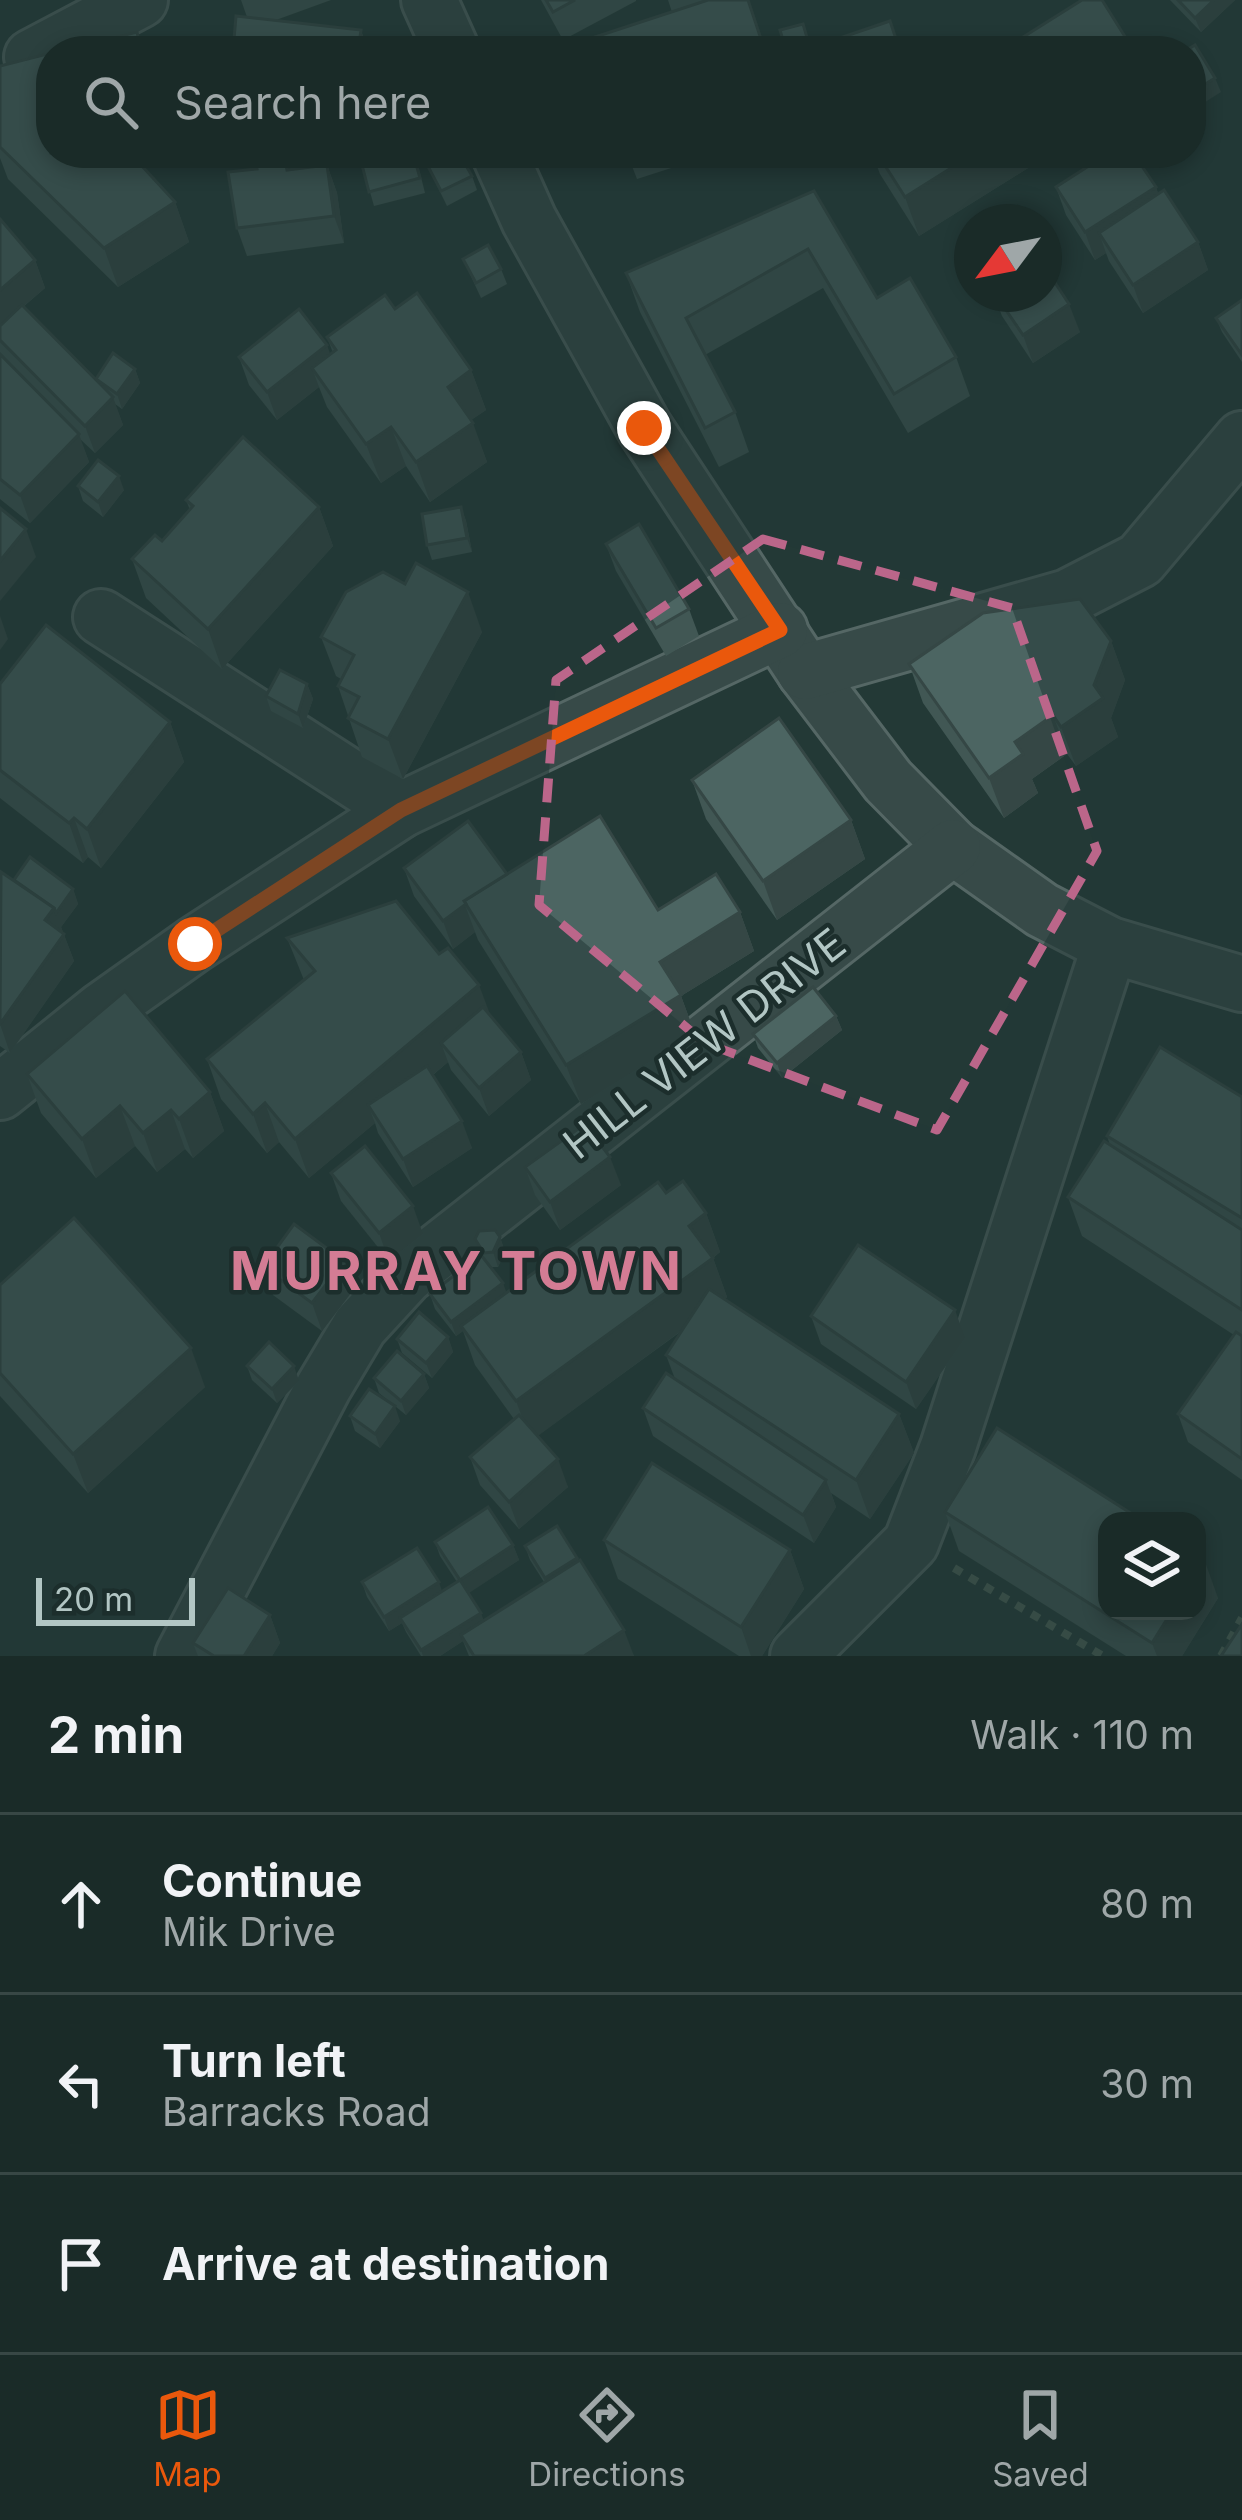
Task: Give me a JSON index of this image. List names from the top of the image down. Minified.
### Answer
{"streets":{"street":["HILL VIEW DRIVE"]},"districts":["MURRAY TOWN"],"scale_bar":"20 m","north":"bottom left","page":{"search":"Search here","scale":"20 m","heading":["2 min","Walk · 110 m"],"list":[["Continue","Mik Drive","80 m"],["Turn left","Barracks Road","30 m"],"Arrive at destination"],"nav":["Map","Directions","Saved"]}}
